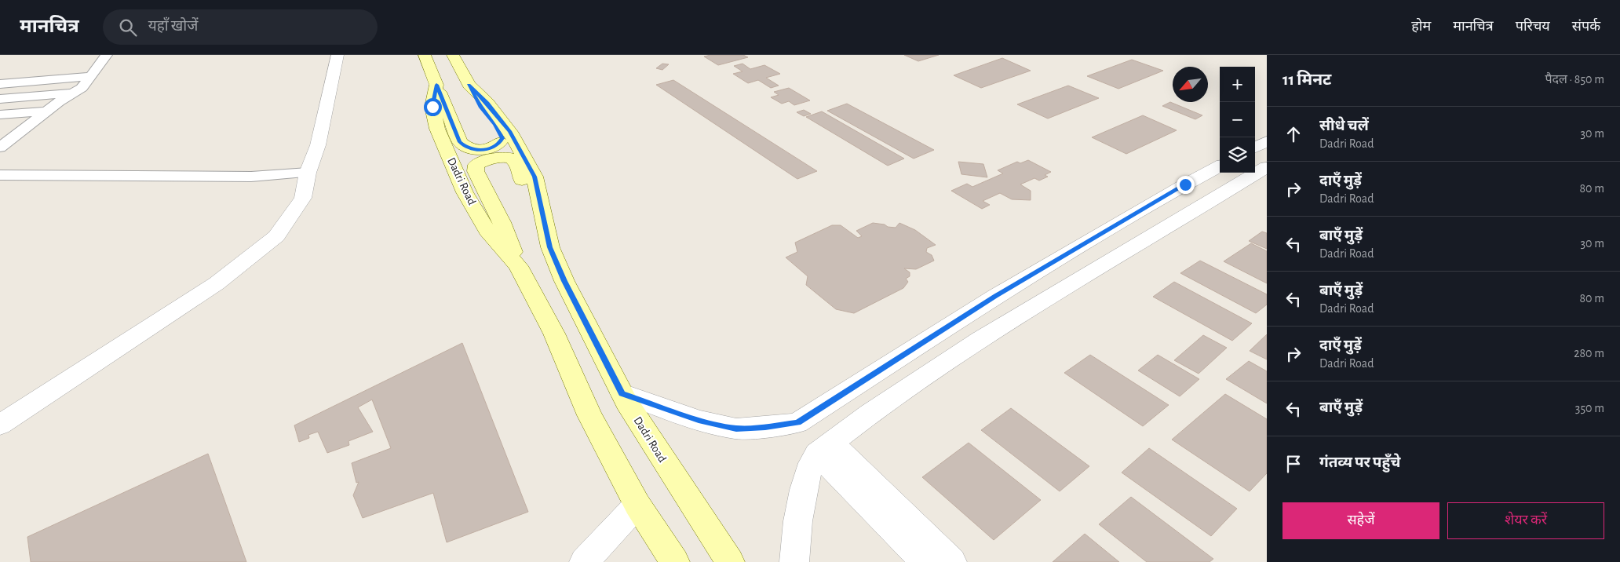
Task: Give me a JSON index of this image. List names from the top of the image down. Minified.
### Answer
{"streets":{"main road":["Dadri Road"]},"north":"bottom left","page":{"header":"मानचित्र","search":"यहाँ खोजें","nav":["होम","मानचित्र","परिचय","संपर्क"],"heading":["11 मिनट","पैदल · 850 m"],"map_buttons":["+","−"],"list":[["सीधे चलें","Dadri Road","30 m"],["दाएँ मुड़ें","Dadri Road","80 m"],["बाएँ मुड़ें","Dadri Road","30 m"],["बाएँ मुड़ें","Dadri Road","80 m"],["दाएँ मुड़ें","Dadri Road","280 m"],["बाएँ मुड़ें","350 m"],"गंतव्य पर पहुँचे"],"buttons":["सहेजें","शेयर करें"]}}
